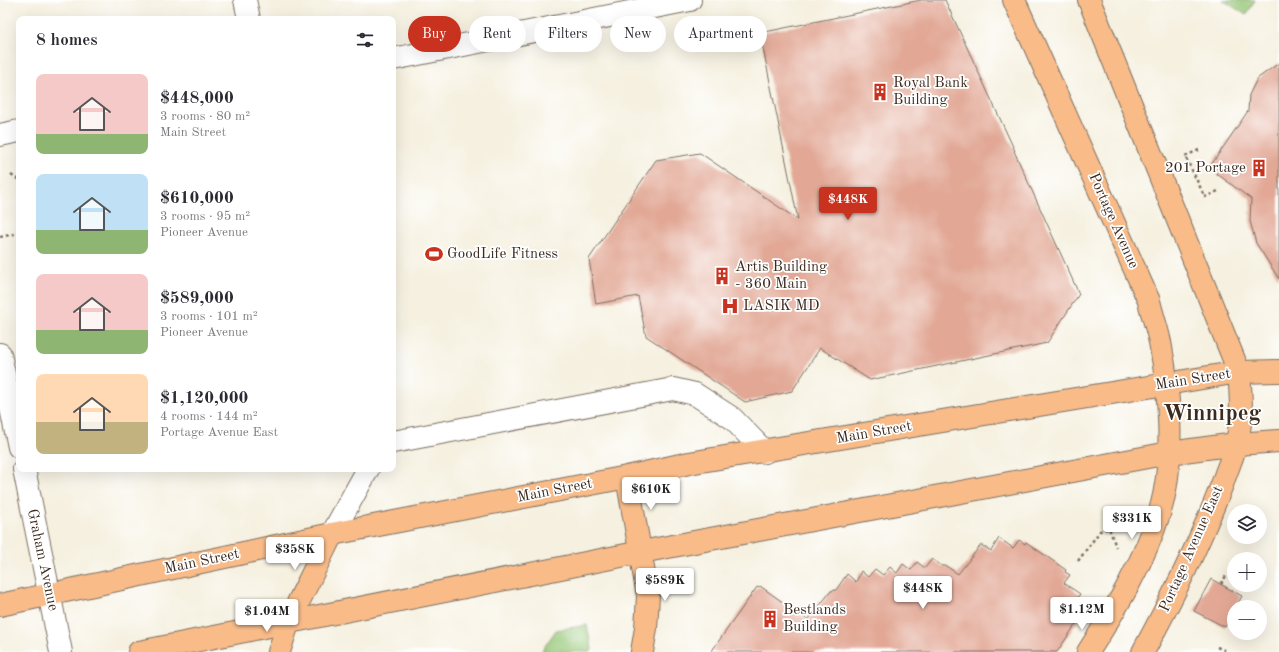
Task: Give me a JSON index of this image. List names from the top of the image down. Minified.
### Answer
{"streets":{"main road":["Portage Avenue","Main Street","Portage Avenue East"],"street":["Graham Avenue"]},"crossings":[["Portage Avenue","Main Street"],["Main Street","Graham Avenue"]],"districts":["Winnipeg"],"places":{"building":["Royal Bank Building","201 Portage","Artis Building - 360 Main","Bestlands Building"],"sports":["GoodLife Fitness"],"hospital":["LASIK MD"]},"page":{"chip":["Buy","Rent","Filters","New","Apartment"],"heading":"8 homes","list":[{"name":"$448,000","note":"3 rooms · 80 m² · Main Street"},{"name":"$610,000","note":"3 rooms · 95 m² · Pioneer Avenue"},{"name":"$589,000","note":"3 rooms · 101 m² · Pioneer Avenue"},{"name":"$1,120,000","note":"4 rooms · 144 m² · Portage Avenue East"}],"price":["$448K","$610K","$331K","$358K","$589K","$448K","$1.12M","$1.04M"],"map_buttons":["+","−"]}}
